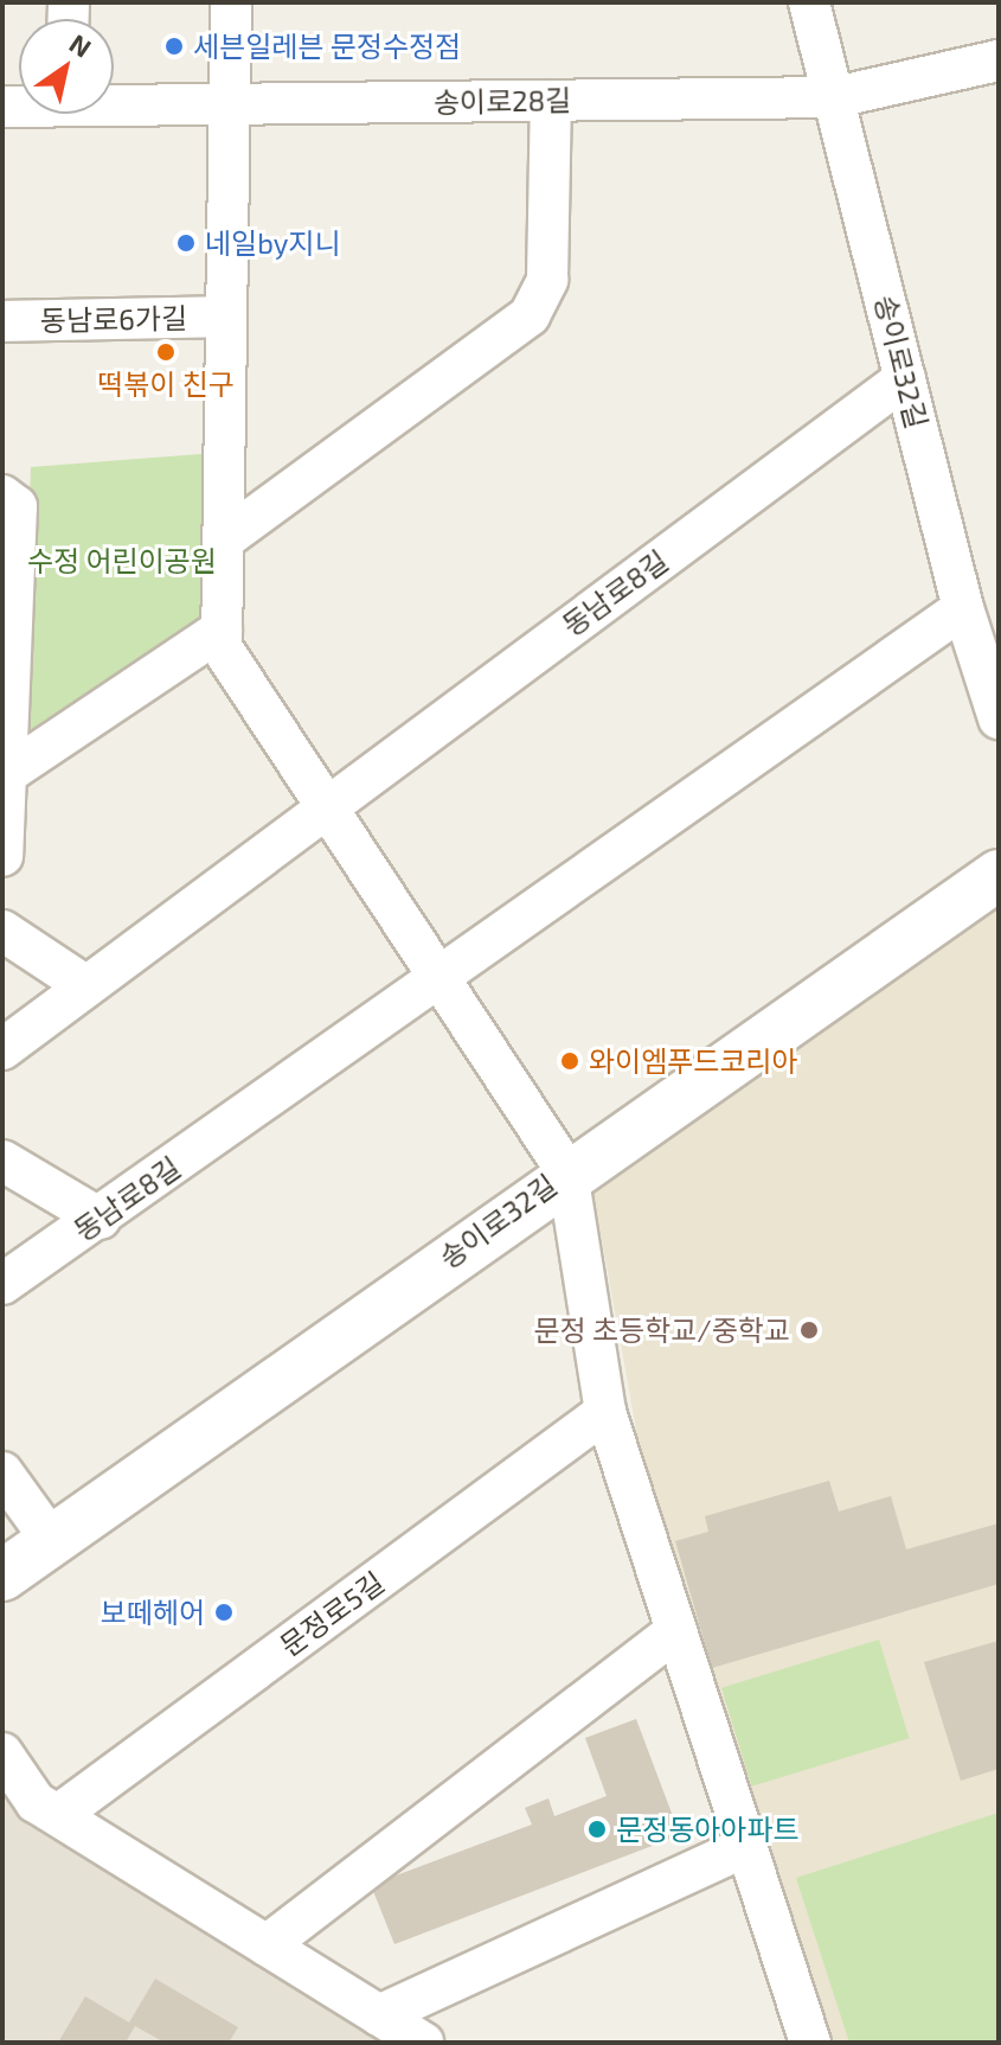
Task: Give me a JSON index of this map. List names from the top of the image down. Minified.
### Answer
{"streets":{"street":["송이로28길","동남로6가길","송이로32길","동남로8길","문정로5길"]},"crossings":[["송이로28길","송이로32길"],["송이로32길","동남로8길"]],"parks":["수정 어린이공원"],"places":["세븐일레븐 문정수정점","네일by지니","떡볶이 친구","와이엠푸드코리아","문정 초등학교/중학교","보떼헤어","문정동아아파트"],"north":"top right"}
